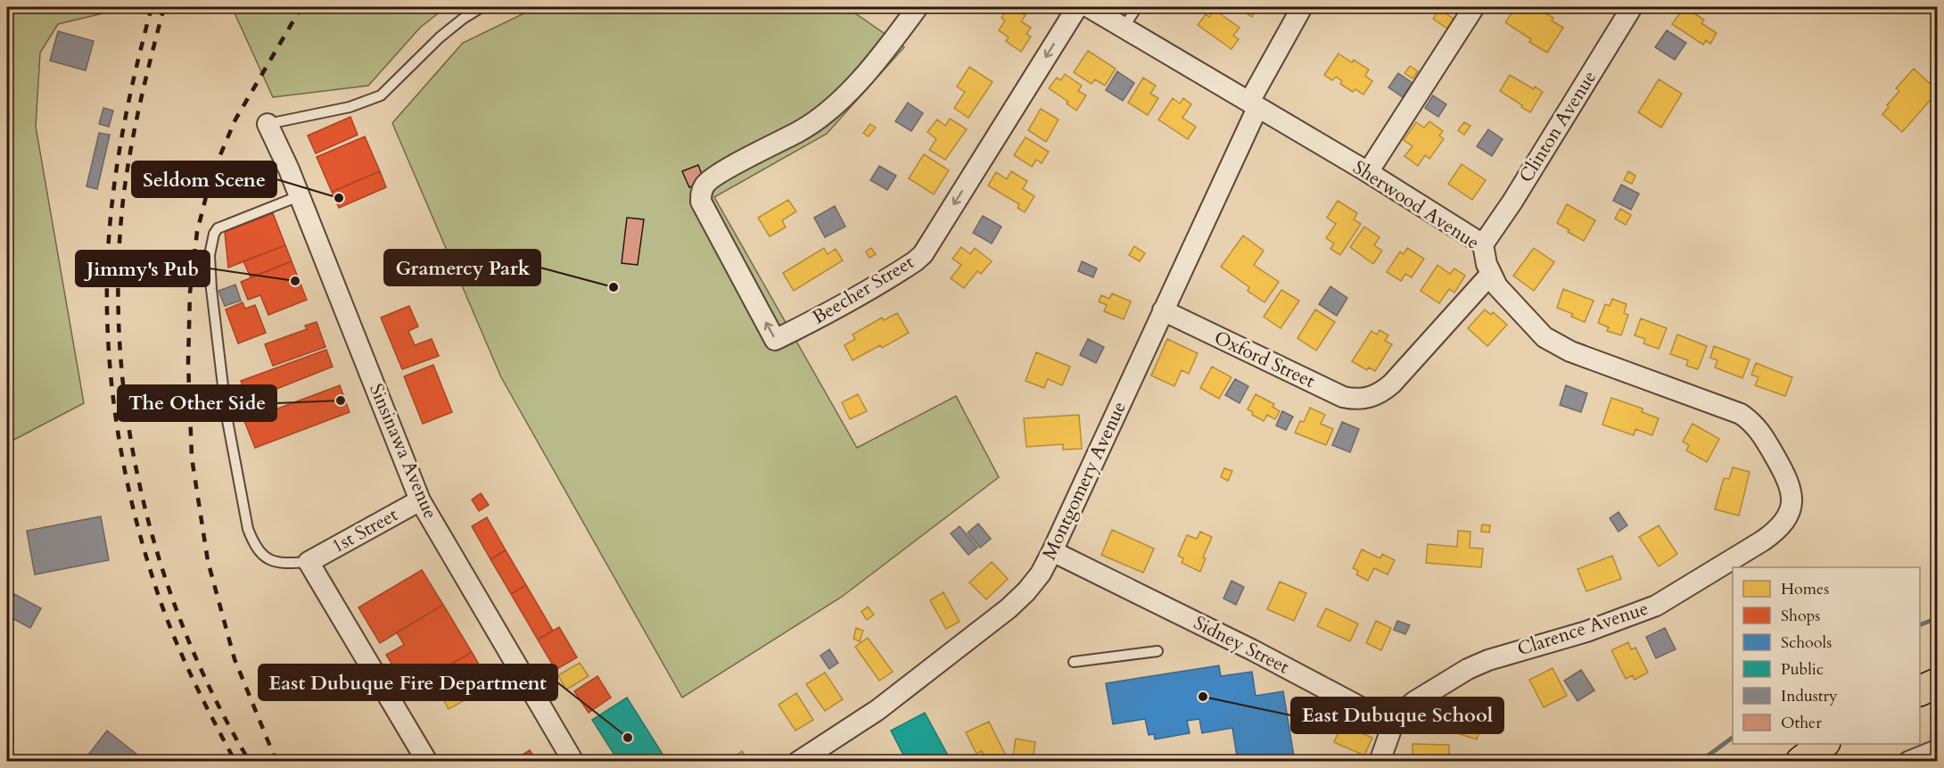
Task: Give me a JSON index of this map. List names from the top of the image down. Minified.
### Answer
{"streets":{"street":["Clinton Avenue","Sherwood Avenue","Beecher Street","Oxford Street","Sinsinawa Avenue","Montgomery Avenue","1st Street","Clarence Avenue","Sidney Street"]},"crossings":[["Clinton Avenue","Sherwood Avenue"],["Sherwood Avenue","Oxford Street"],["Sherwood Avenue","Montgomery Avenue"],["Sherwood Avenue","Clarence Avenue"],["Oxford Street","Montgomery Avenue"],["Sinsinawa Avenue","1st Street"],["Montgomery Avenue","Sidney Street"],["Clarence Avenue","Sidney Street"]],"places":["Seldom Scene","Jimmy's Pub","Gramercy Park","The Other Side","East Dubuque School","East Dubuque Fire Department"],"legend":["Homes","Shops","Schools","Public","Industry","Other"]}
